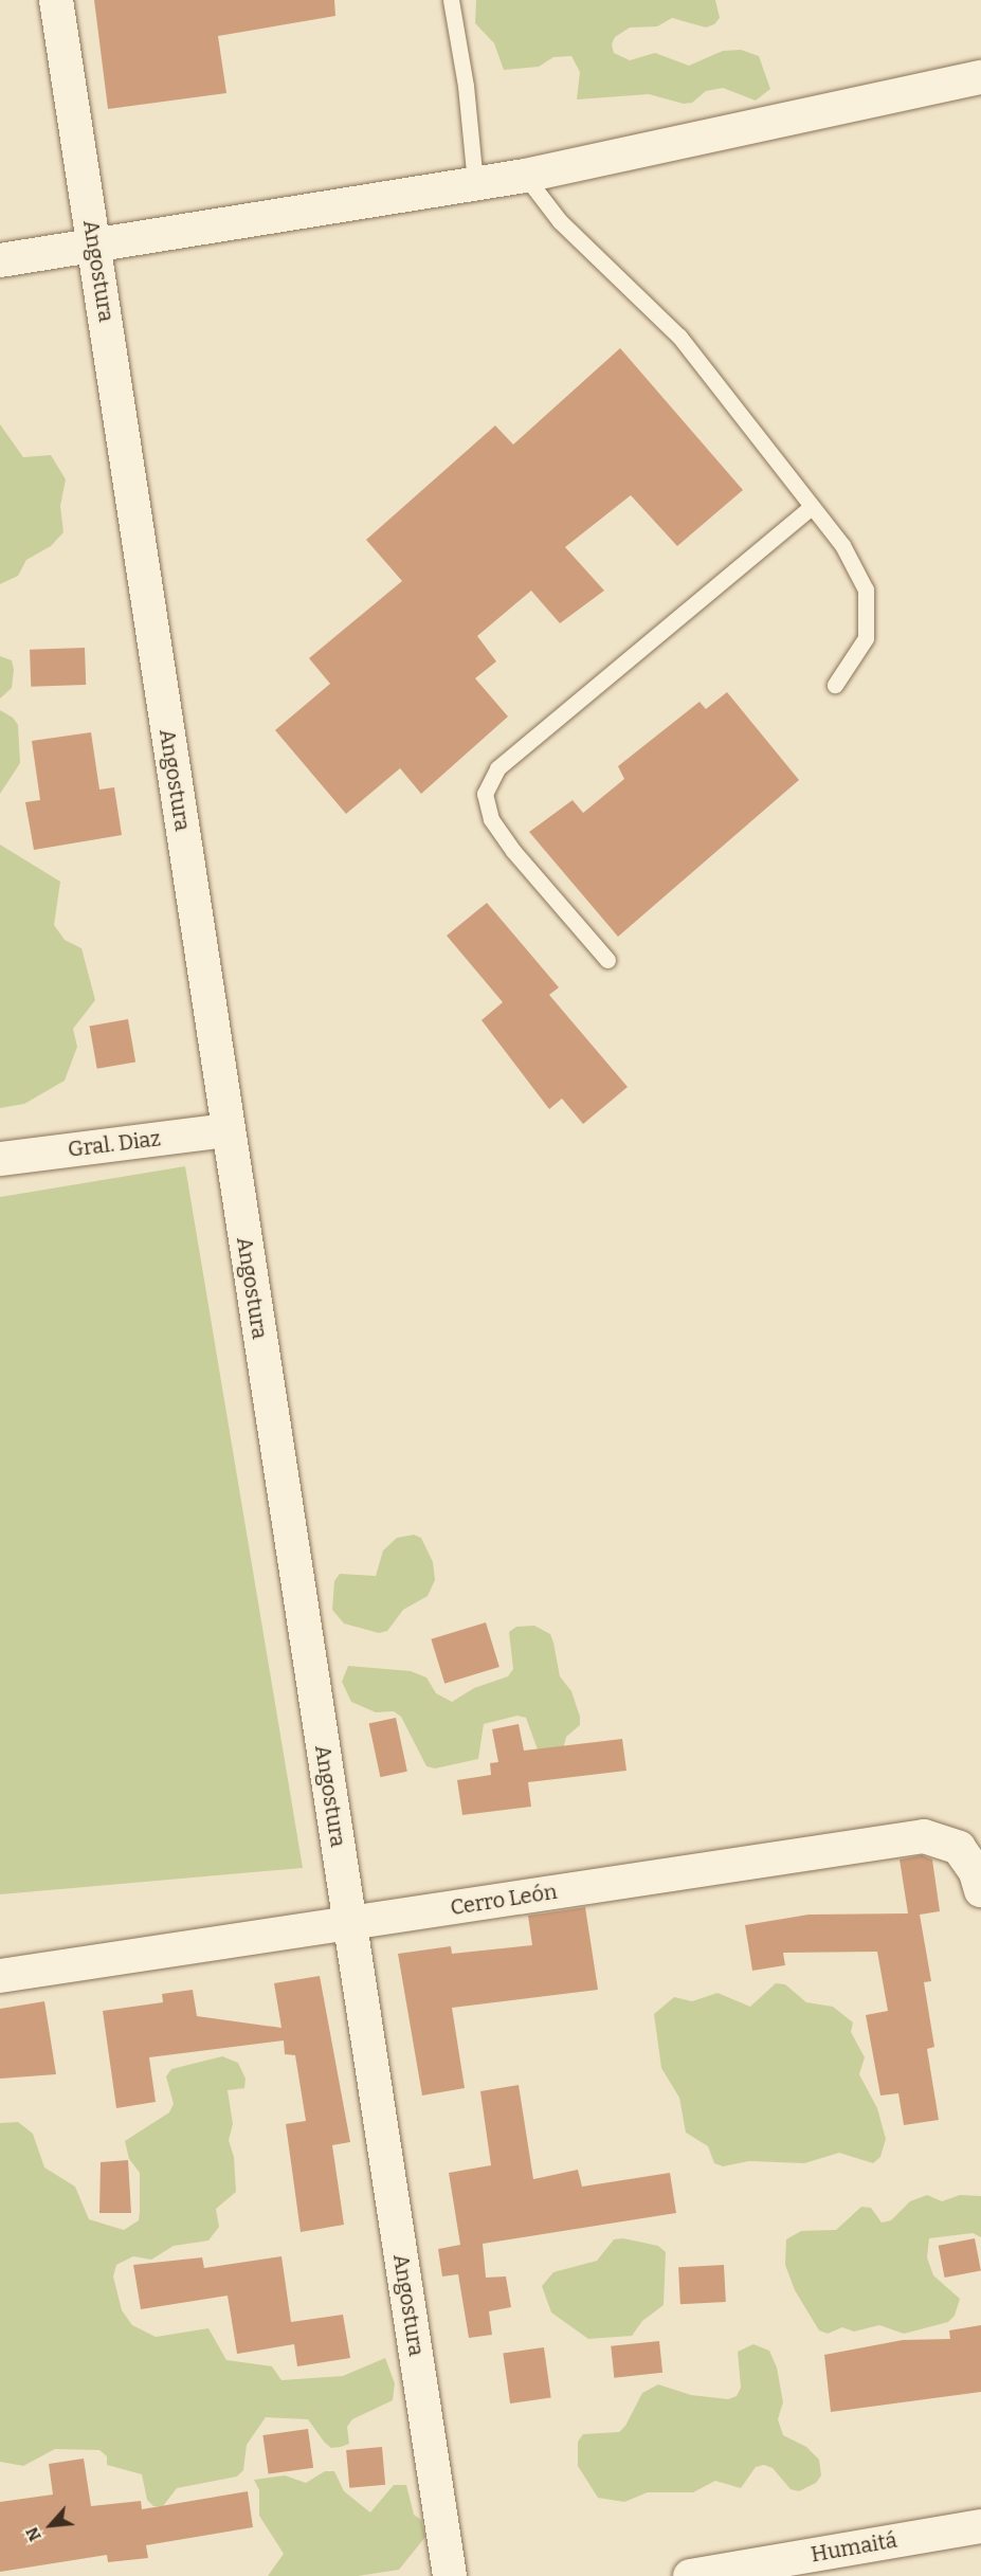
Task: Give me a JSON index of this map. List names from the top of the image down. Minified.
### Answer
{"streets":{"street":["Angostura","Gral. Diaz","Cerro León","Humaitá"]},"crossings":[["Angostura","Gral. Diaz"],["Angostura","Cerro León"]],"north":"bottom left"}
